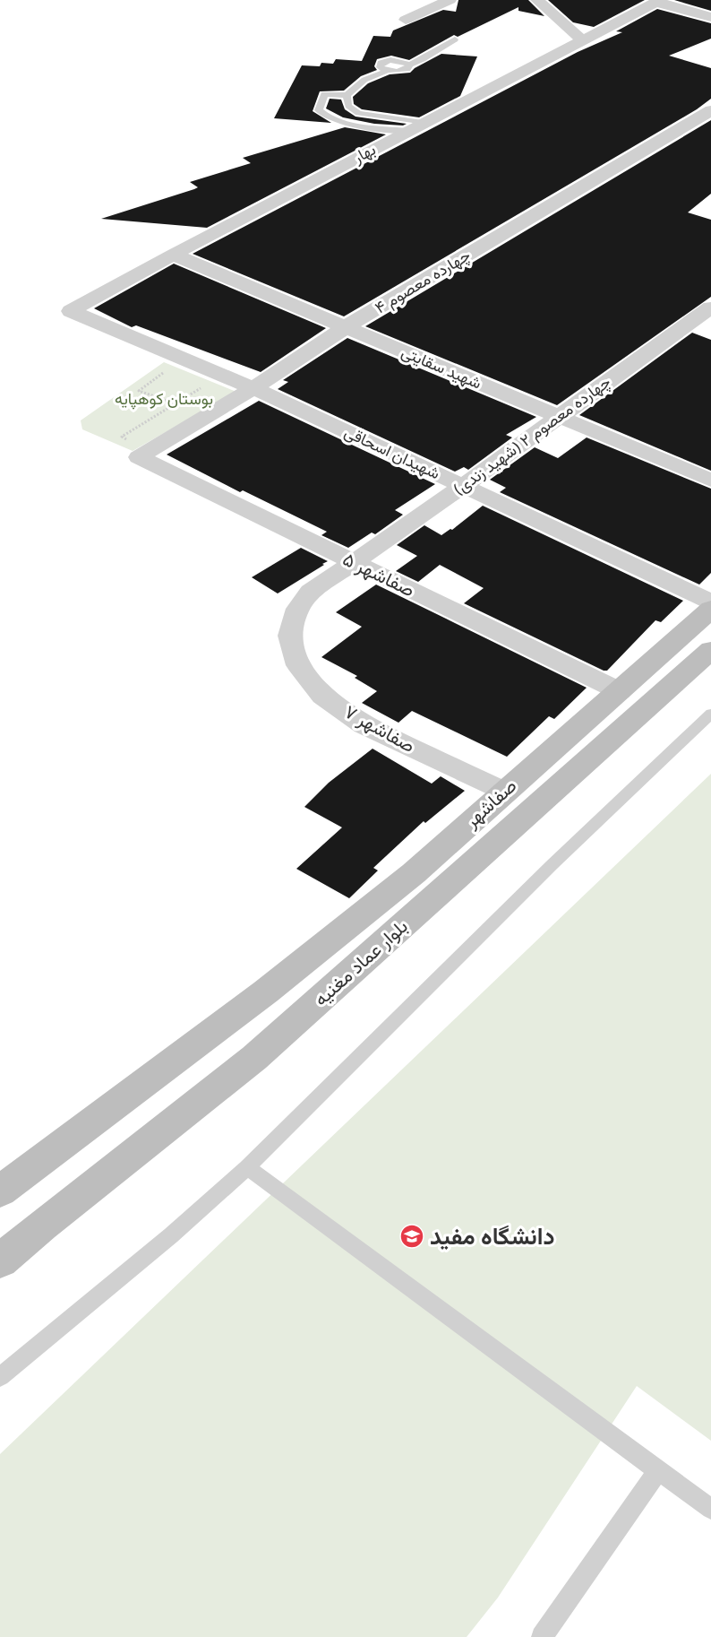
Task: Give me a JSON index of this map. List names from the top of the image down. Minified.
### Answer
{"streets":{"main road":["صفاشهر","بلوار عماد مغنیه"],"street":["بهار","چهارده معصوم ۴","شهید سقایتی","چهارده معصوم ۲ (شهید زندی)","شهیدان اسحاقی","صفاشهر ۵","صفاشهر ۷"]},"crossings":[["بهار","شهید سقایتی"],["بهار","شهیدان اسحاقی"],["چهارده معصوم ۴","شهید سقایتی"],["چهارده معصوم ۴","شهیدان اسحاقی"],["چهارده معصوم ۴","صفاشهر ۵"],["شهید سقایتی","چهارده معصوم ۲ (شهید زندی)"],["چهارده معصوم ۲ (شهید زندی)","شهیدان اسحاقی"],["چهارده معصوم ۲ (شهید زندی)","صفاشهر ۵"],["چهارده معصوم ۲ (شهید زندی)","صفاشهر ۷"],["صفاشهر ۵","صفاشهر ۷"],["صفاشهر ۵","صفاشهر"],["صفاشهر ۷","صفاشهر"]],"parks":["بوستان کوهپایه"],"places":{"school or university":["دانشگاه مفید"]}}
